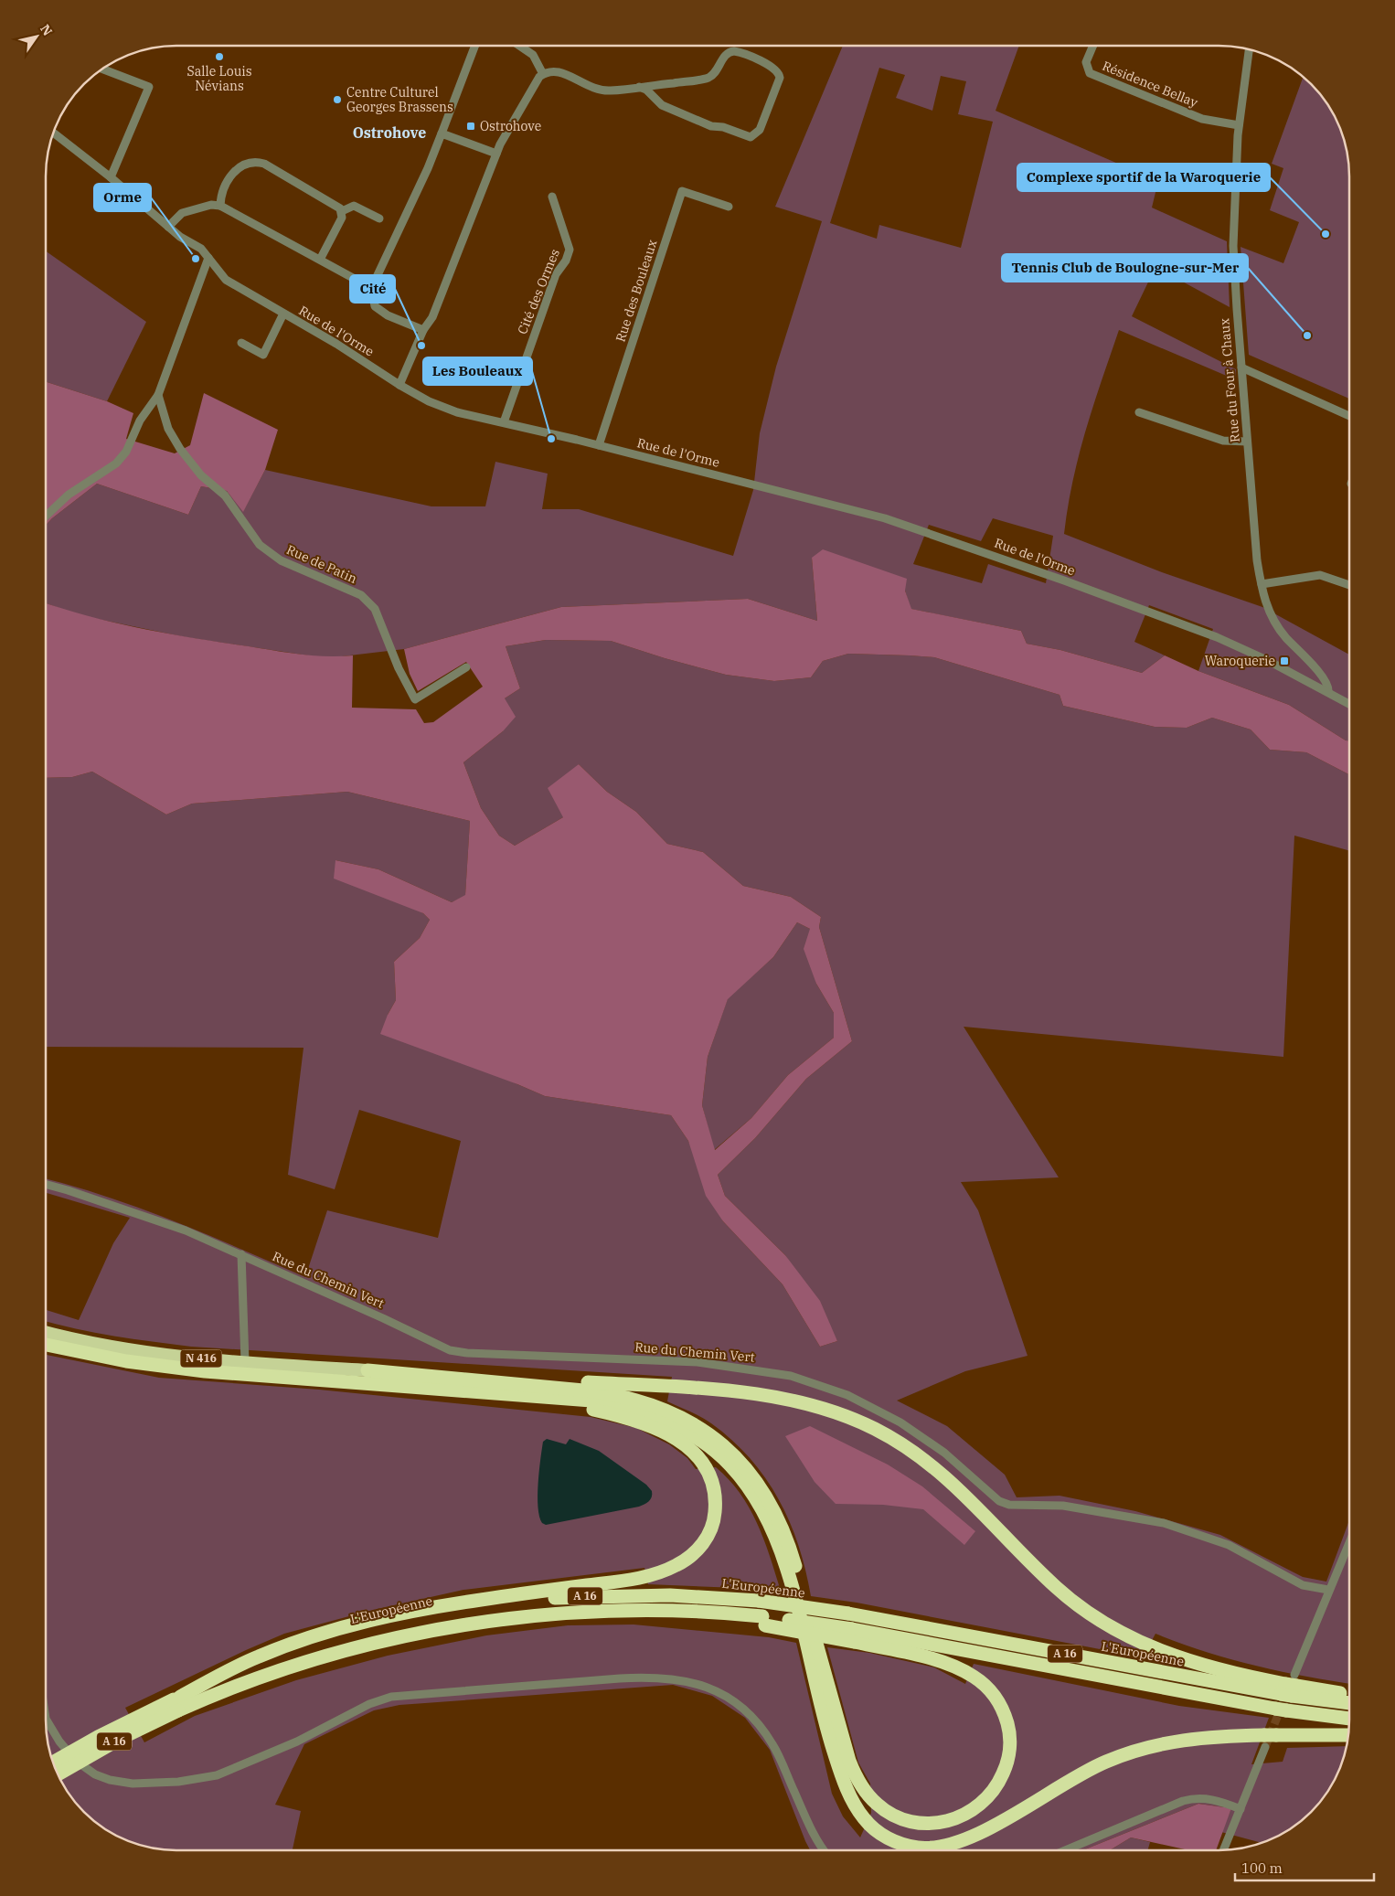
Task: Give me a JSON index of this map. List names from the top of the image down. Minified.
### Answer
{"streets":{"highway":["N 416","L'Européenne","A 16"],"street":["Résidence Bellay","Rue des Bouleaux","Cité des Ormes","Rue de l'Orme","Rue du Four à Chaux","Rue de Patin","Rue du Chemin Vert"]},"crossings":[["Résidence Bellay","Rue du Four à Chaux"],["Rue des Bouleaux","Rue de l'Orme"],["Cité des Ormes","Rue de l'Orme"],["Rue de l'Orme","Rue du Four à Chaux"],["L'Européenne","A 16"]],"districts":["Ostrohove"],"places":{"other":["Salle Louis Névians","Centre Culturel Georges Brassens","Complexe sportif de la Waroquerie","Orme","Tennis Club de Boulogne-sur-Mer","Cité","Les Bouleaux"],"transit":["Ostrohove","Waroquerie"]},"scale_bar":"100 m","north":"top right"}
